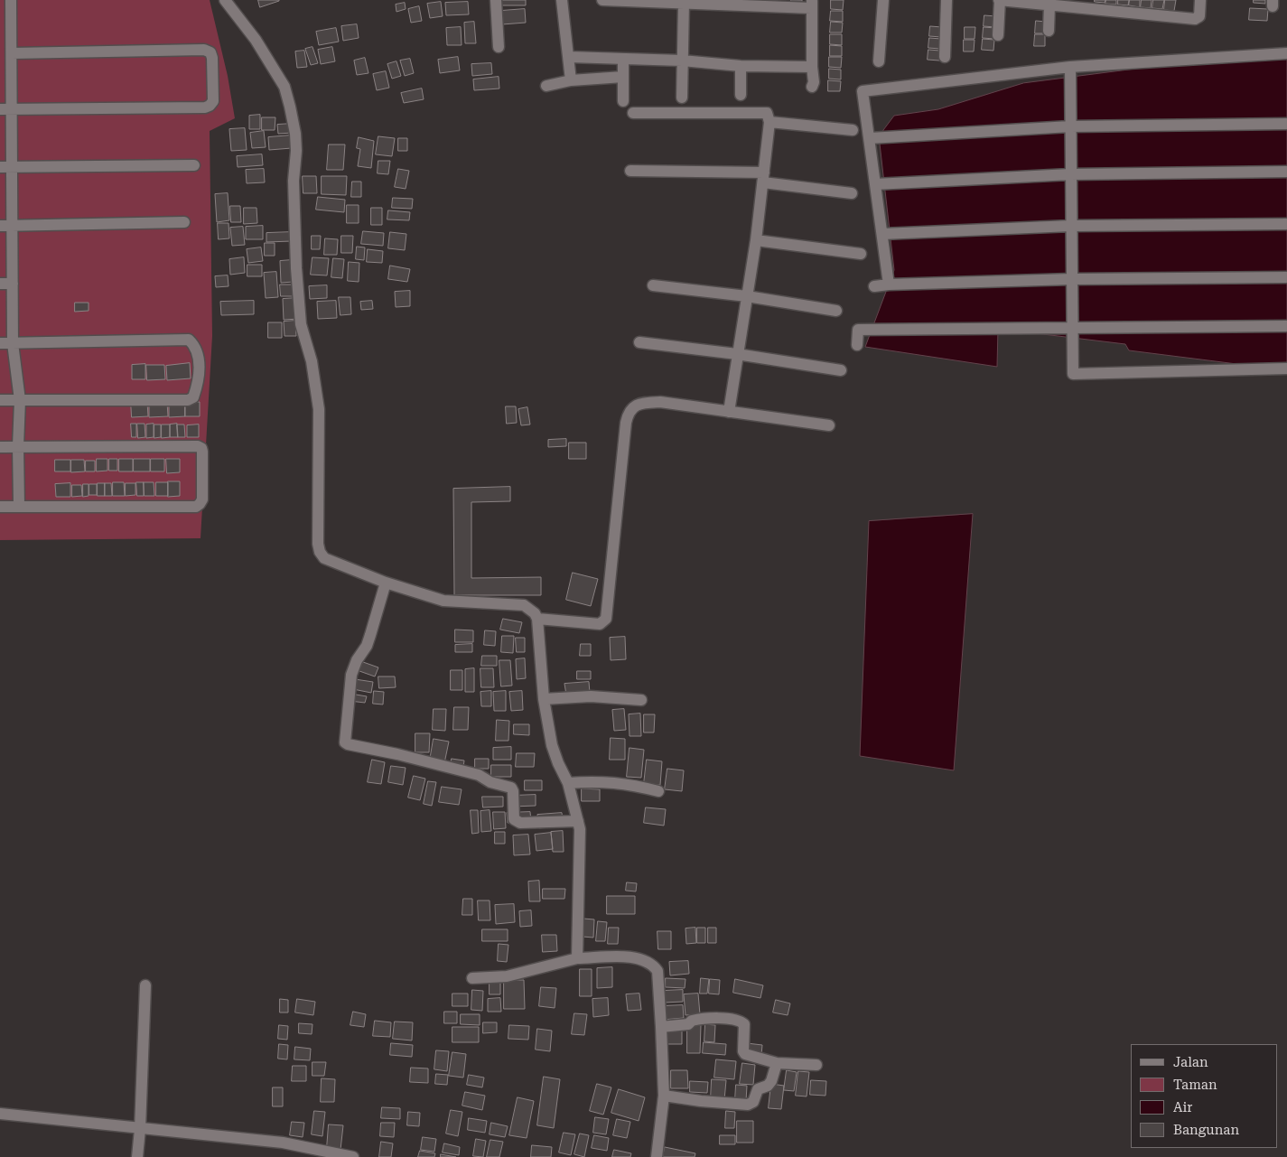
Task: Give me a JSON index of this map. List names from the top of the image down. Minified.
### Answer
{"legend":["Jalan","Taman","Air","Bangunan"]}
